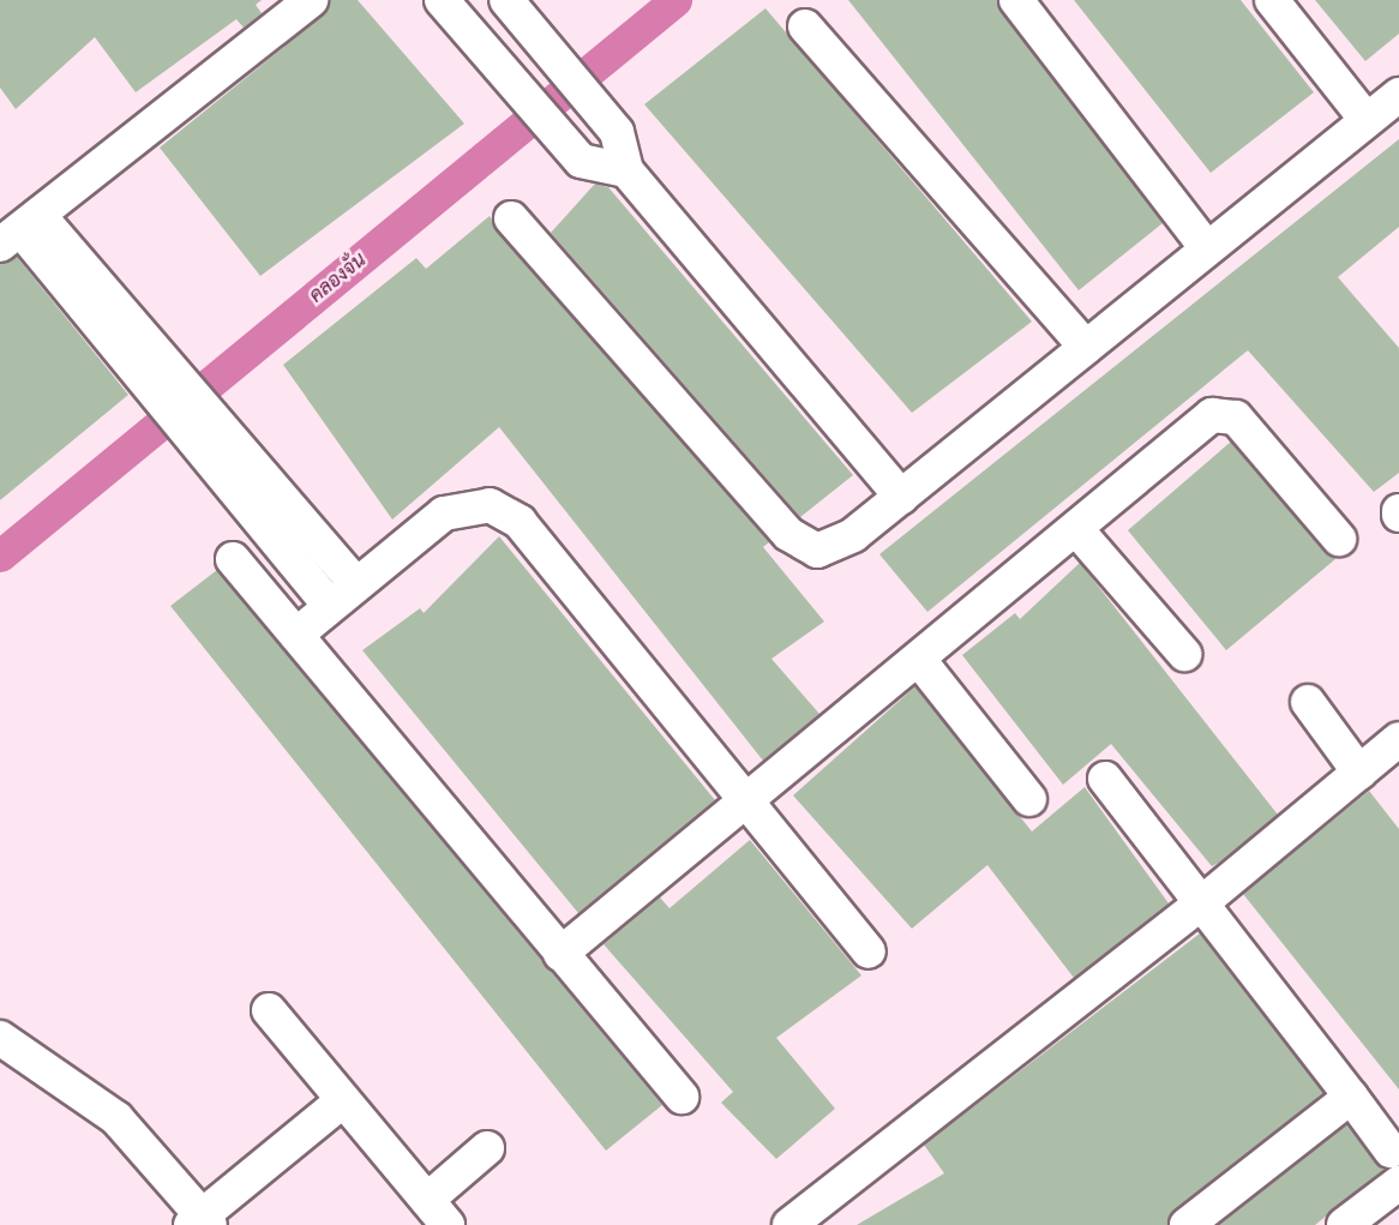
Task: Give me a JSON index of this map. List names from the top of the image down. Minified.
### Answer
{"water":["คลองจั่น"]}
